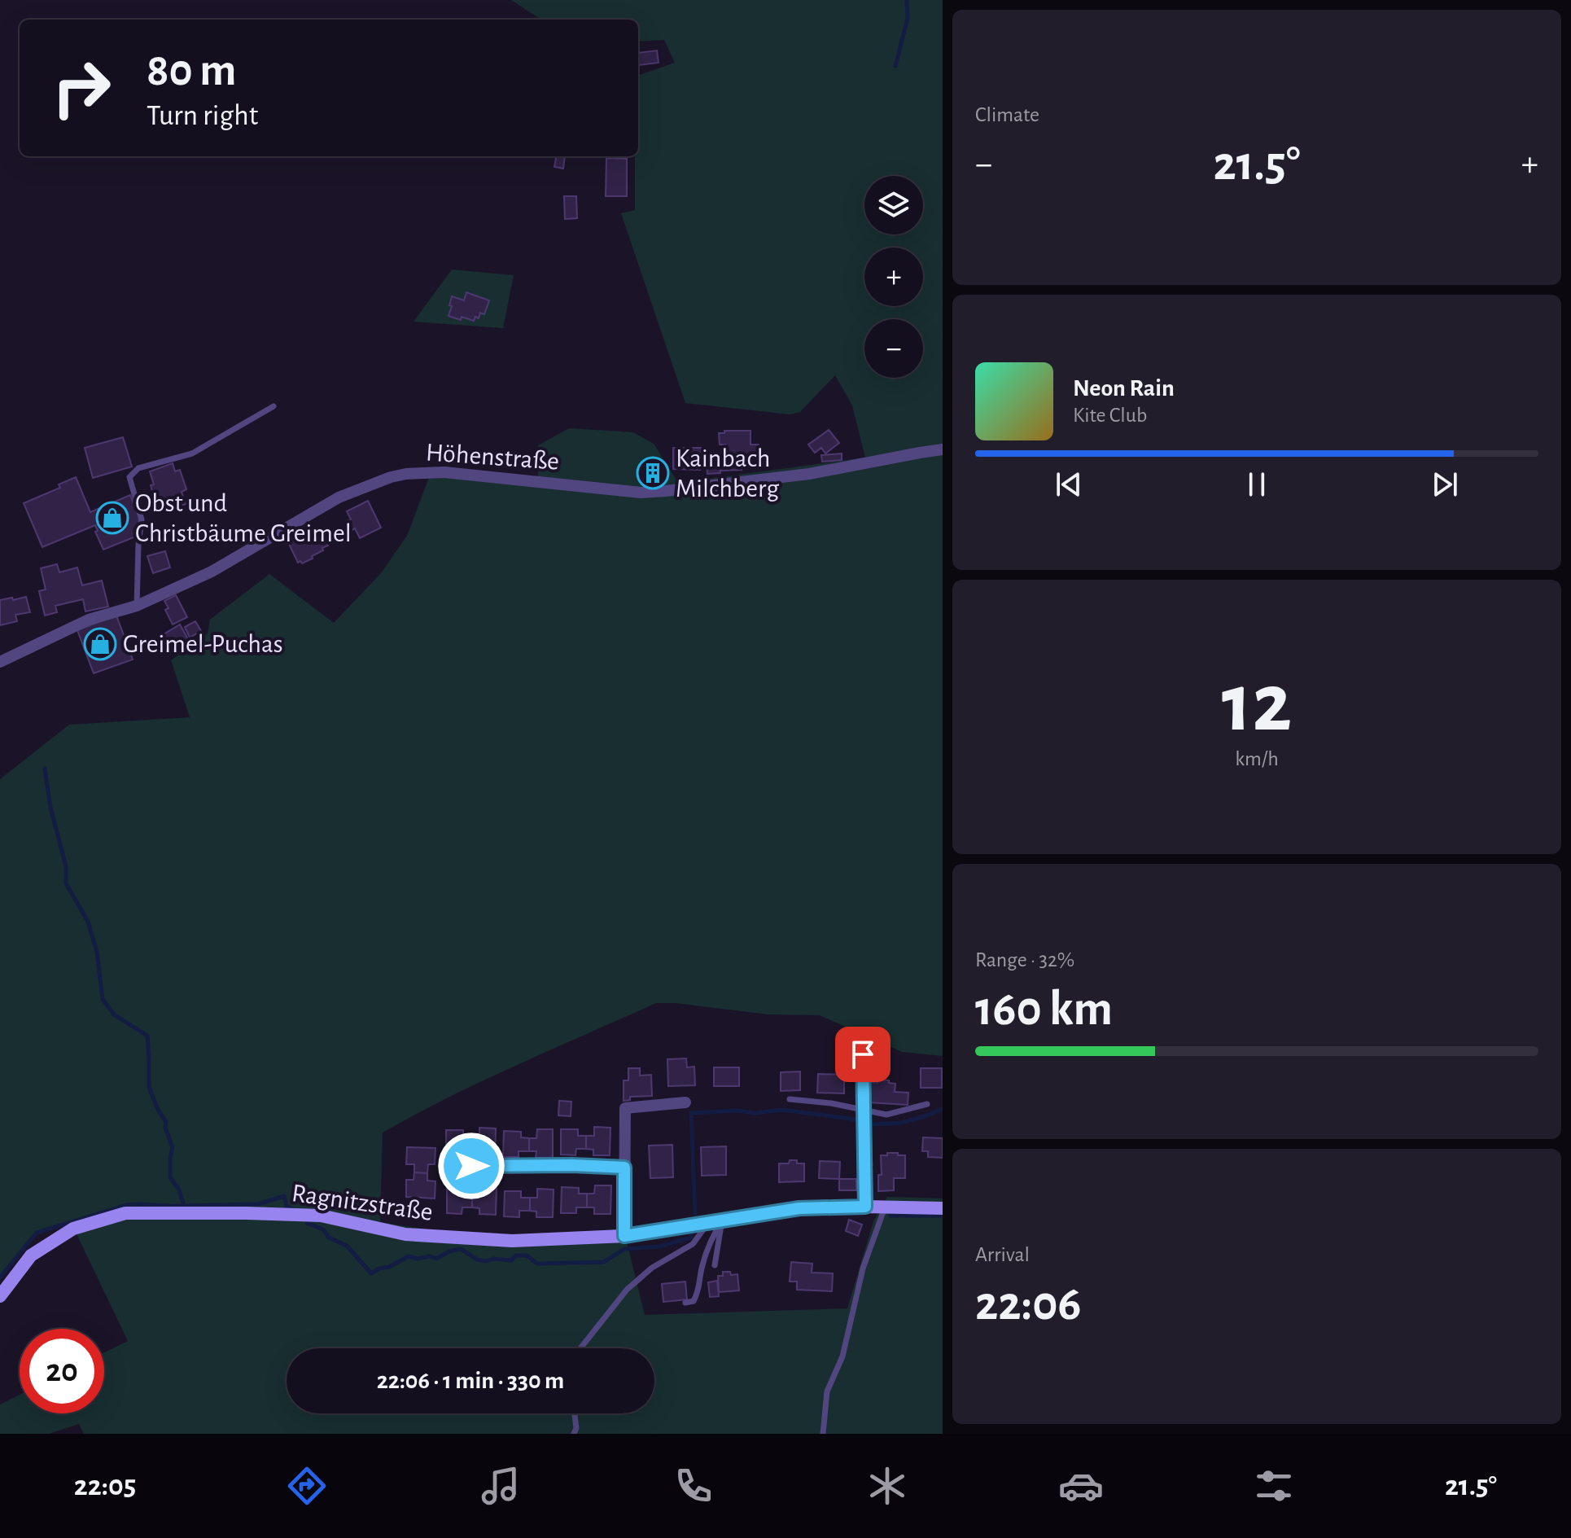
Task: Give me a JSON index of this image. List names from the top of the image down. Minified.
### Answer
{"streets":{"main road":["Ragnitzstraße"],"street":["Höhenstraße"]},"places":{"building":["Kainbach Milchberg"],"shop":["Obst und Christbäume Greimel","Greimel-Puchas"]},"page":{"tile":["Climate",["12","km/h"],["Range · 32%","160 km"],["Arrival","22:06"]],"turn":["80 m","Turn right"],"heat":["−","21.5°","+"],"map_buttons":["+","−"],"song":["Neon Rain","Kite Club"],"limit":"20","trip":"22:06 · 1 min · 330 m","tabs":["22:05","21.5°"]}}
